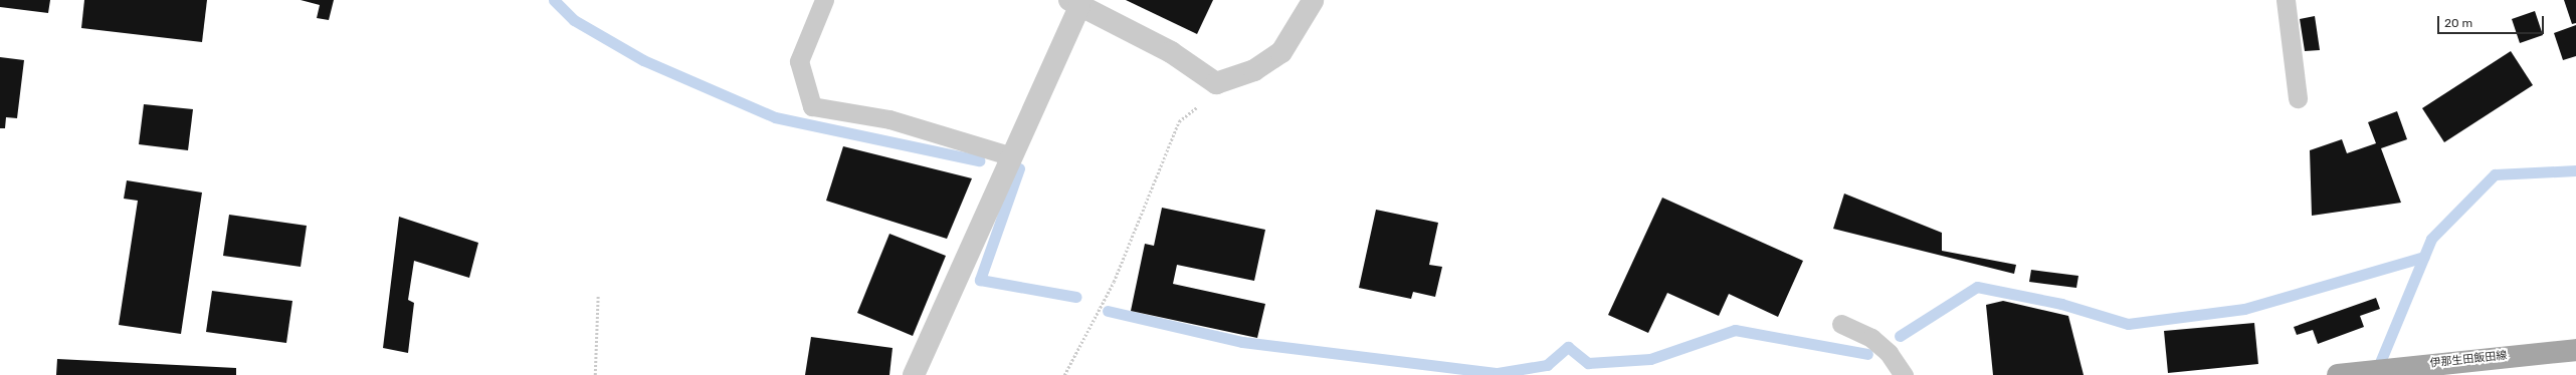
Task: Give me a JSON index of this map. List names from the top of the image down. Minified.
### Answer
{"streets":{"main road":["伊那生田飯田線"]},"scale_bar":"20 m"}
